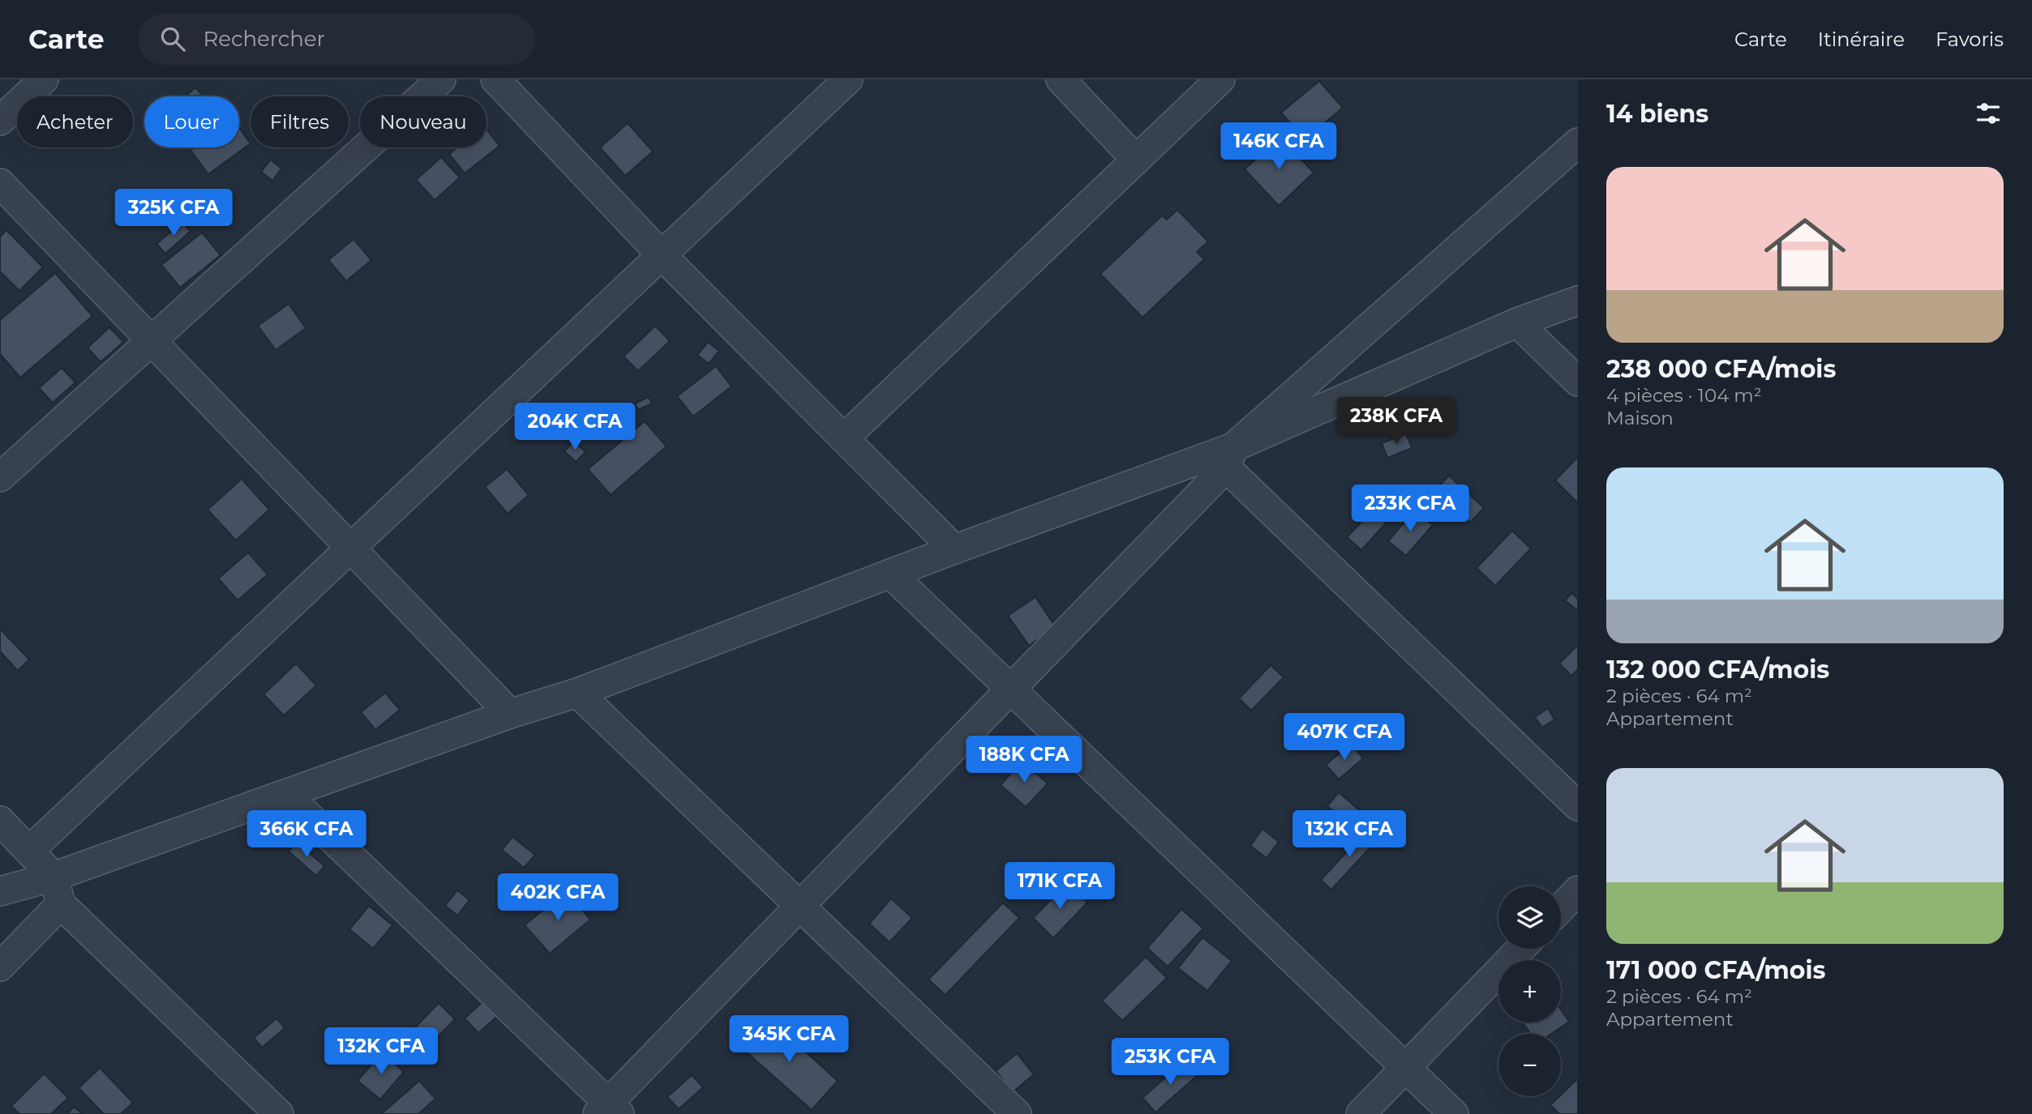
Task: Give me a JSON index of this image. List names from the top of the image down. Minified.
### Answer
{"page":{"header":"Carte","search":"Rechercher","nav":["Carte","Itinéraire","Favoris"],"heading":"14 biens","chip":["Acheter","Louer","Filtres","Nouveau"],"price":["146K CFA","325K CFA","238K CFA","204K CFA","233K CFA","407K CFA","188K CFA","366K CFA","132K CFA","171K CFA","402K CFA","345K CFA","132K CFA","253K CFA"],"list":[{"name":"238 000 CFA/mois","note":"4 pièces · 104 m² · Maison"},{"name":"132 000 CFA/mois","note":"2 pièces · 64 m² · Appartement"},{"name":"171 000 CFA/mois","note":"2 pièces · 64 m² · Appartement"}],"map_buttons":["+","−"]}}
